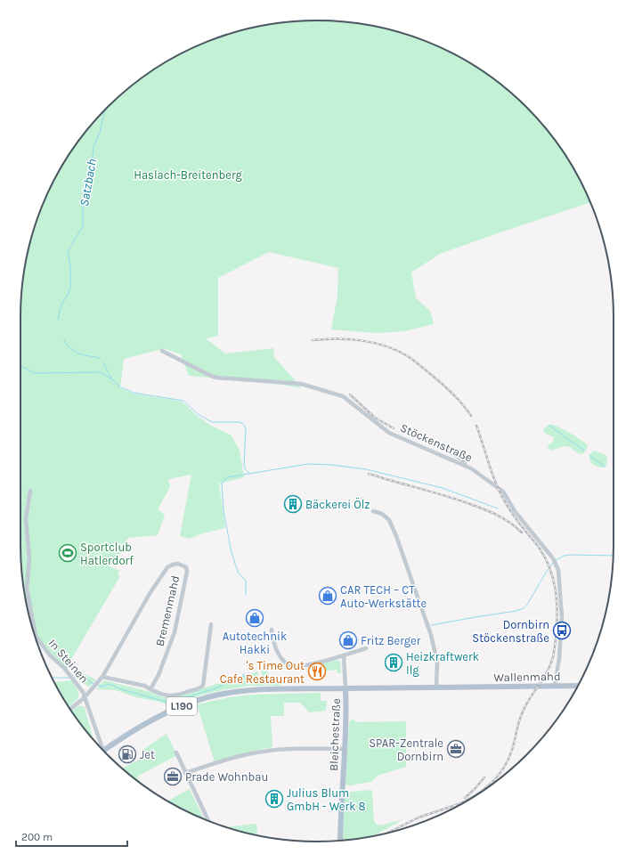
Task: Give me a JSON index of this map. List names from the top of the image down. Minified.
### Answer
{"streets":{"main road":["Wallenmahd","L190","Bleichestraße"],"street":["Stöckenstraße","Bremenmahd","In Steinen"]},"crossings":[["Stöckenstraße","Wallenmahd"],["Bremenmahd","In Steinen"],["Wallenmahd","Bleichestraße"]],"water":["Satzbach"],"parks":["Haslach-Breitenberg"],"places":{"building":["Bäckerei Ölz","Heizkraftwerk Ilg","Julius Blum GmbH - Werk 8"],"sports":["Sportclub Hatlerdorf"],"shop":["CAR TECH – CT Auto-Werkstätte","Autotechnik Hakki","Fritz Berger"],"bus stop":["Dornbirn Stöckenstraße"],"restaurant":["'s Time Out Cafe Restaurant"],"office":["SPAR-Zentrale Dornbirn","Prade Wohnbau"],"fuel station":["Jet"]},"scale_bar":"200 m"}
